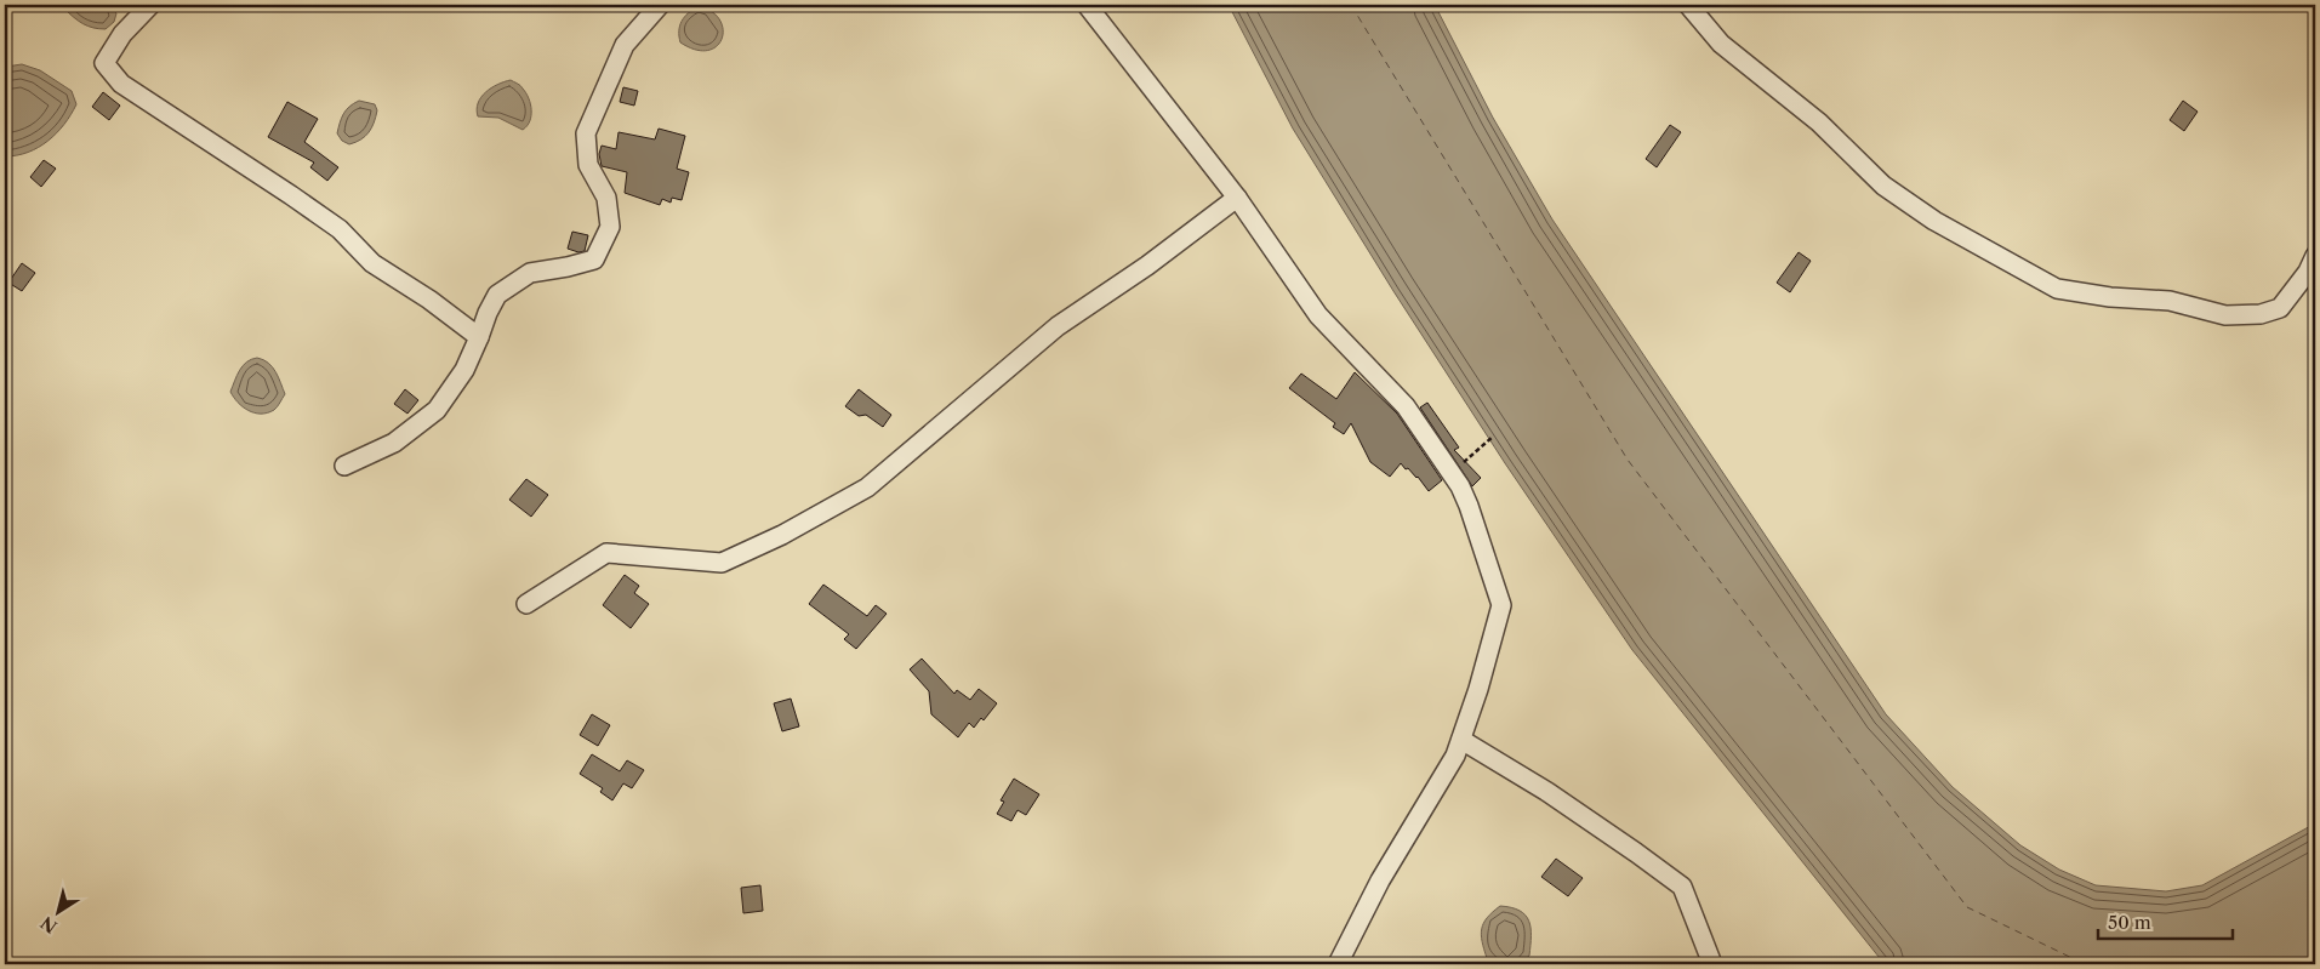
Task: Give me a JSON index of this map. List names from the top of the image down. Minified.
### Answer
{"scale_bar":"50 m","north":"bottom left"}
